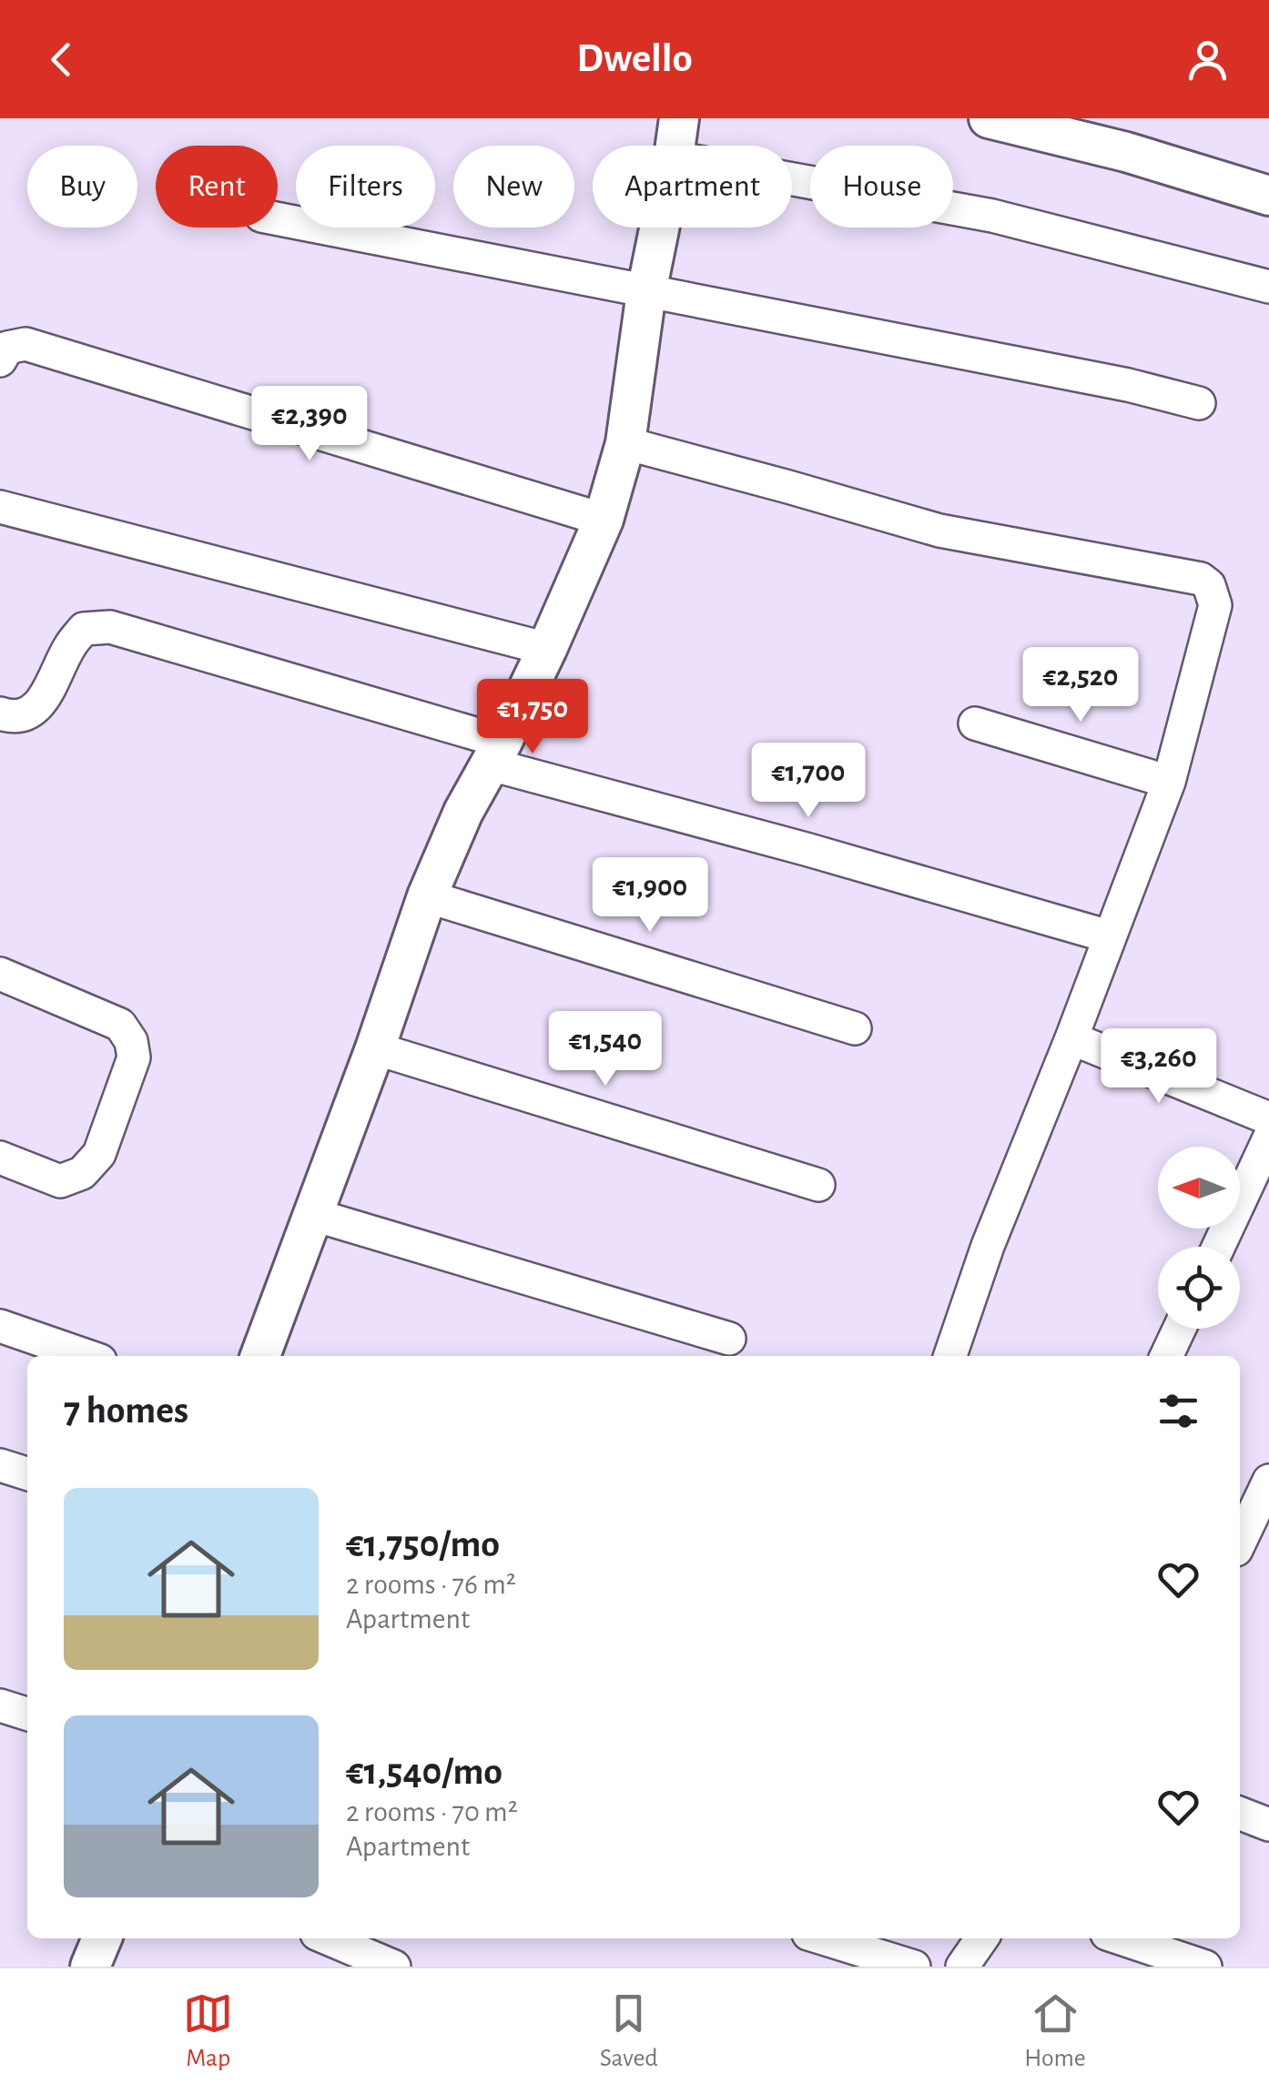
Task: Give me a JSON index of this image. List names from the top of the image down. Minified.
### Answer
{"north":"left","page":{"header":"Dwello","chip":["Buy","Rent","Filters","New","Apartment","House"],"price":["€2,390","€2,520","€1,750","€1,700","€1,900","€1,540","€3,260"],"heading":"7 homes","list":[{"name":"€1,750/mo","note":"2 rooms · 76 m² · Apartment"},{"name":"€1,540/mo","note":"2 rooms · 70 m² · Apartment"}],"tabs":["Map","Saved","Home"]}}
